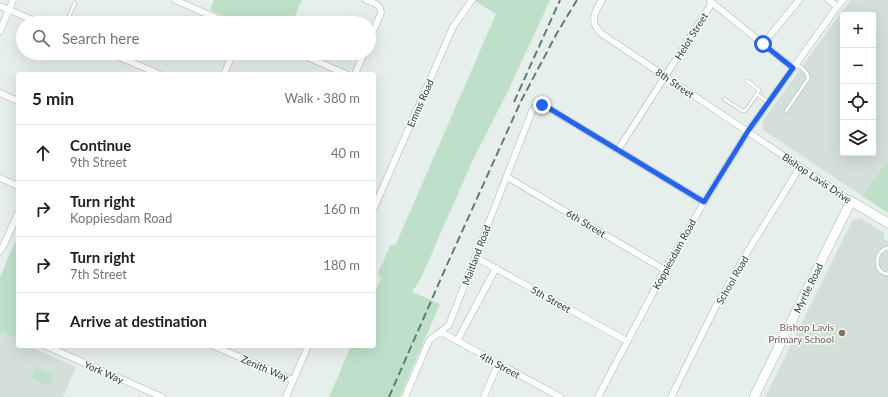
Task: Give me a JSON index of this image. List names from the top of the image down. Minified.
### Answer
{"streets":{"street":["Helot Street","8th Street","Emms Road","Bishop Lavis Drive","6th Street","Koppiesdam Road","Maitland Road","School Road","Myrtle Road","5th Street","4th Street","Zenith Way","York Way"]},"crossings":[["Helot Street","8th Street"],["Helot Street","Maitland Road"],["8th Street","Bishop Lavis Drive"],["8th Street","Koppiesdam Road"],["Bishop Lavis Drive","Koppiesdam Road"],["Bishop Lavis Drive","School Road"],["Bishop Lavis Drive","Myrtle Road"],["6th Street","Koppiesdam Road"],["6th Street","Maitland Road"],["Koppiesdam Road","5th Street"],["Maitland Road","5th Street"],["Maitland Road","4th Street"]],"places":["Bishop Lavis Primary School"],"page":{"map_buttons":["+","−"],"search":"Search here","heading":["5 min","Walk · 380 m"],"list":[["Continue","9th Street","40 m"],["Turn right","Koppiesdam Road","160 m"],["Turn right","7th Street","180 m"],"Arrive at destination"]}}
